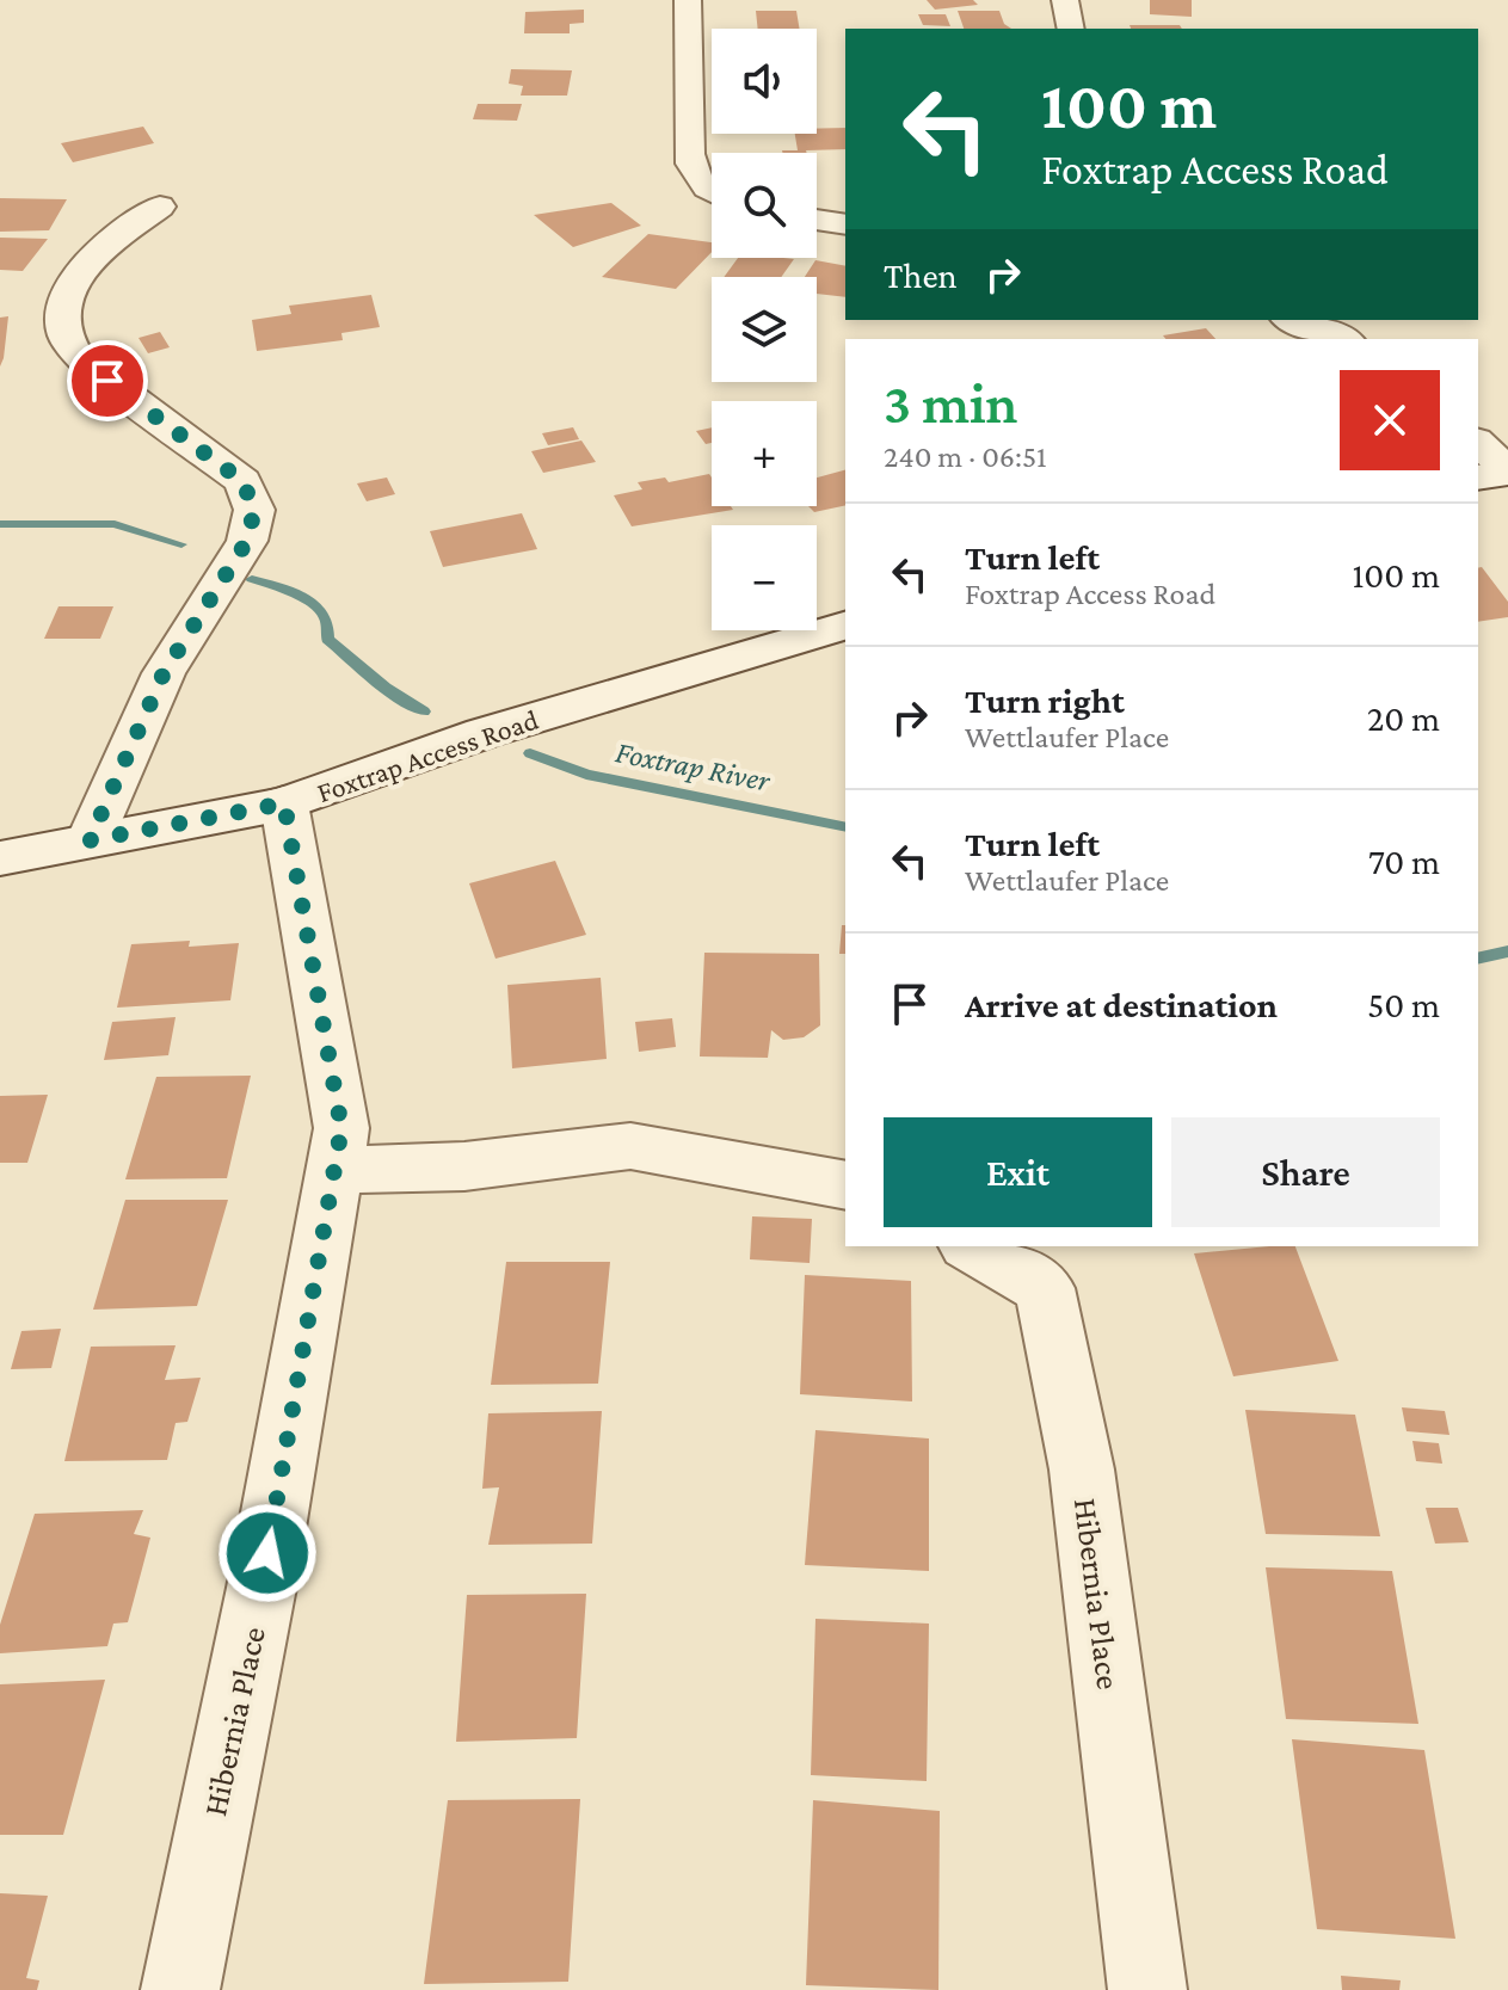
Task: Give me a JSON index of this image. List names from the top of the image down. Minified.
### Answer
{"streets":{"street":["Foxtrap Access Road","Hibernia Place"]},"crossings":[["Foxtrap Access Road","Hibernia Place"]],"water":["Foxtrap River"],"page":{"map_buttons":["+","−"],"turn":["100 m","Foxtrap Access Road"],"then":"Then","heading":["3 min","240 m · 06:51"],"list":[{"name":"Turn left","note":"Foxtrap Access Road","value":"100 m"},{"name":"Turn right","note":"Wettlaufer Place","value":"20 m"},{"name":"Turn left","note":"Wettlaufer Place","value":"70 m"},{"name":"Arrive at destination","value":"50 m"}],"buttons":["Exit","Share"]}}
